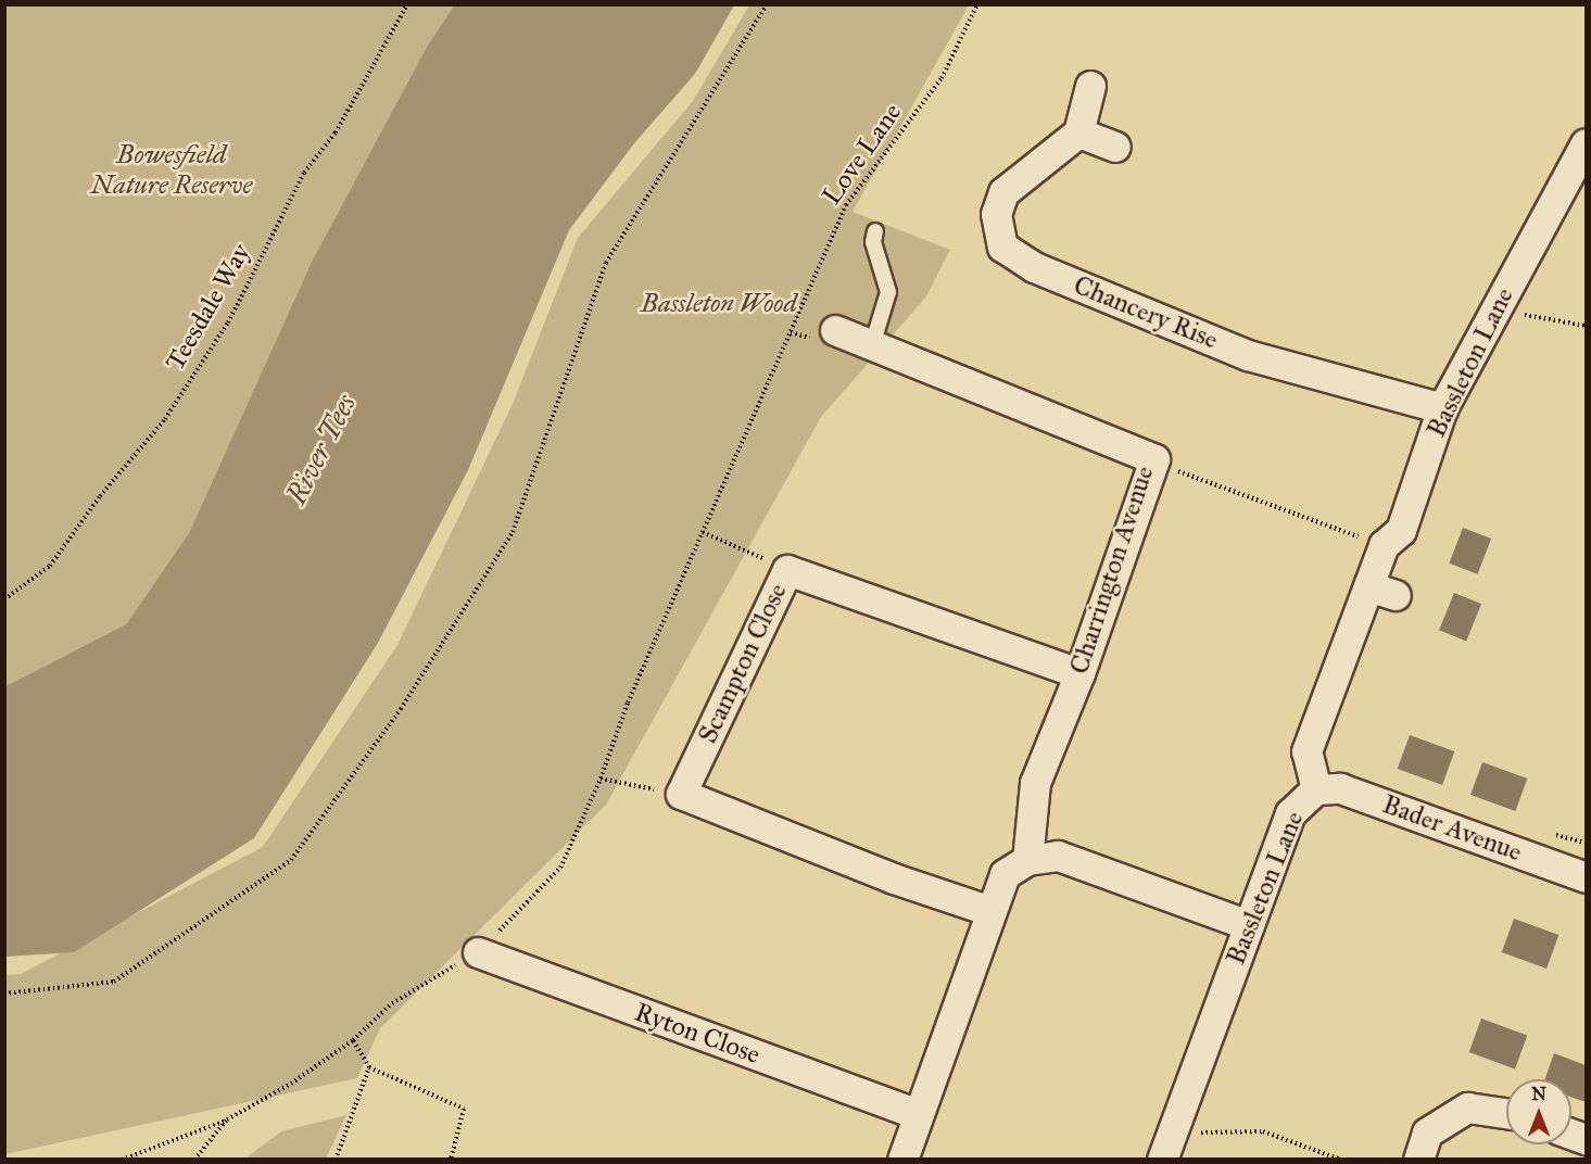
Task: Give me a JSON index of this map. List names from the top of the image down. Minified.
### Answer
{"streets":{"street":["Chancery Rise","Bassleton Lane","Charrington Avenue","Scampton Close","Bader Avenue","Ryton Close"],"path":["Love Lane","Teesdale Way"]},"crossings":[["Love Lane","Ryton Close"],["Chancery Rise","Bassleton Lane"],["Bassleton Lane","Bader Avenue"],["Charrington Avenue","Scampton Close"]],"water":["River Tees"],"parks":["Bowesfield Nature Reserve","Bassleton Wood"],"north":"top"}
